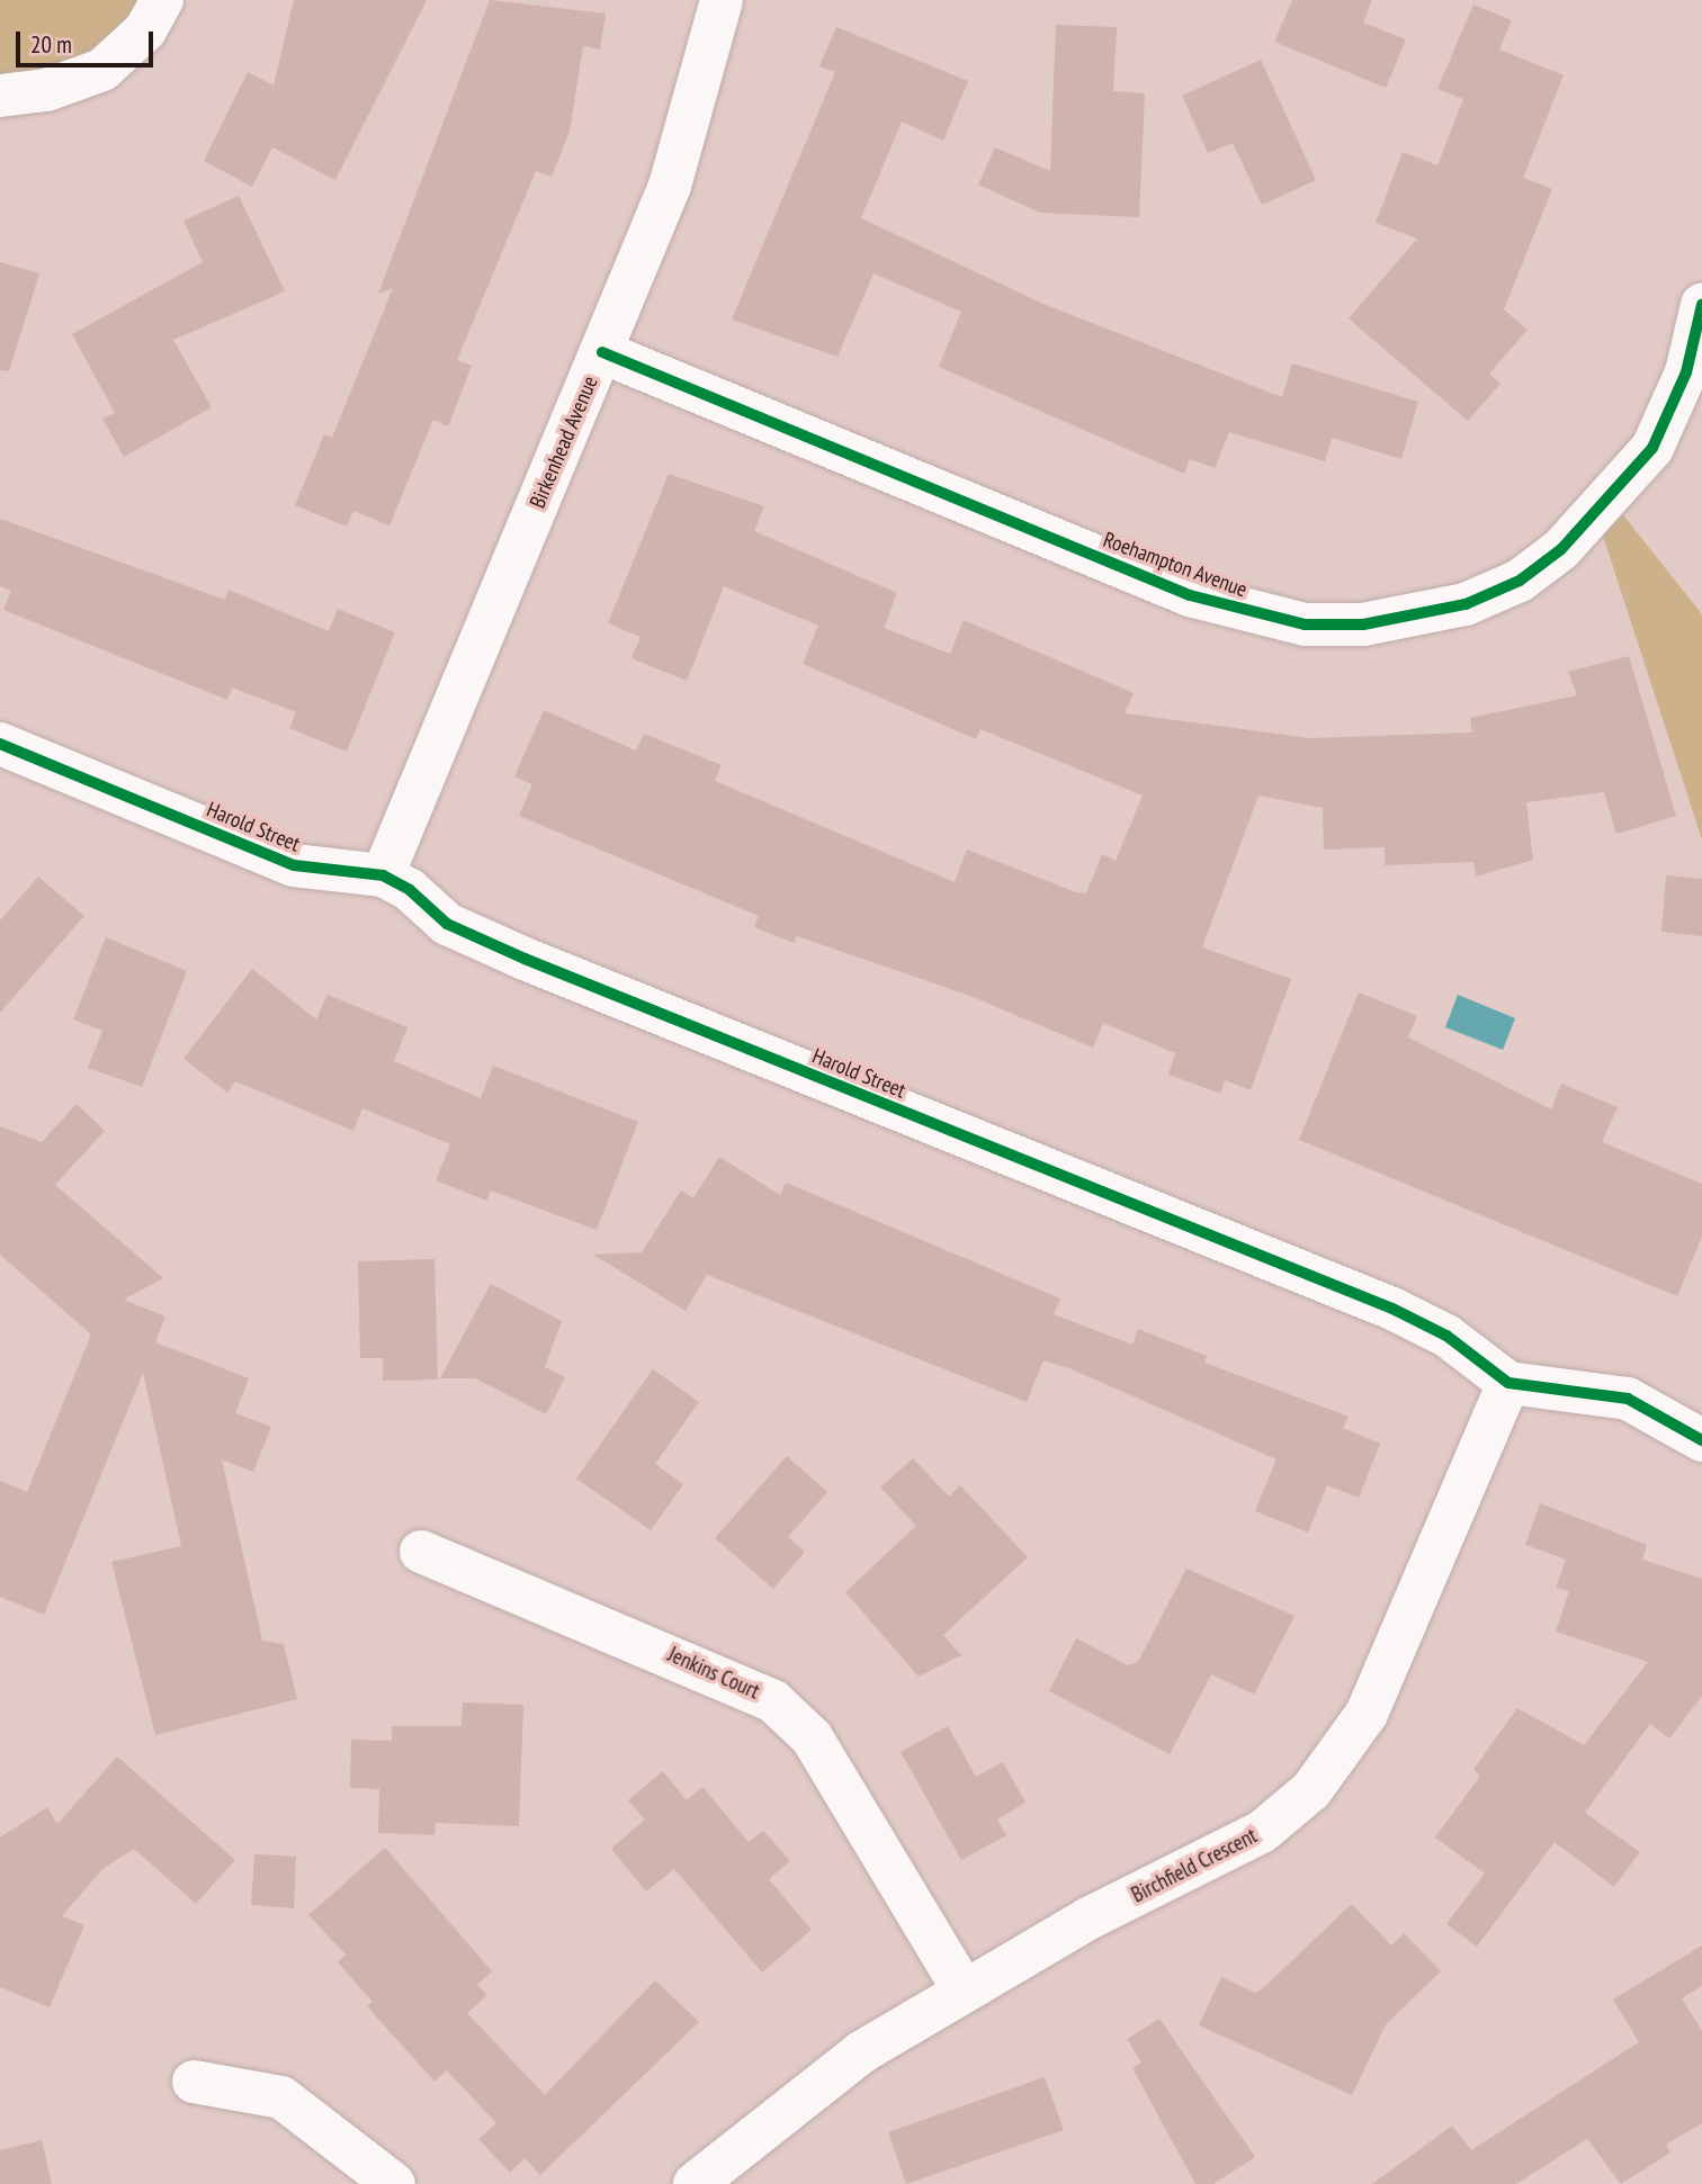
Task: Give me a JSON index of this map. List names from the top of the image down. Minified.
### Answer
{"streets":{"street":["Birkenhead Avenue","Roehampton Avenue","Harold Street","Jenkins Court","Birchfield Crescent"]},"crossings":[["Birkenhead Avenue","Roehampton Avenue"],["Birkenhead Avenue","Harold Street"],["Harold Street","Birchfield Crescent"],["Jenkins Court","Birchfield Crescent"]],"scale_bar":"20 m"}
